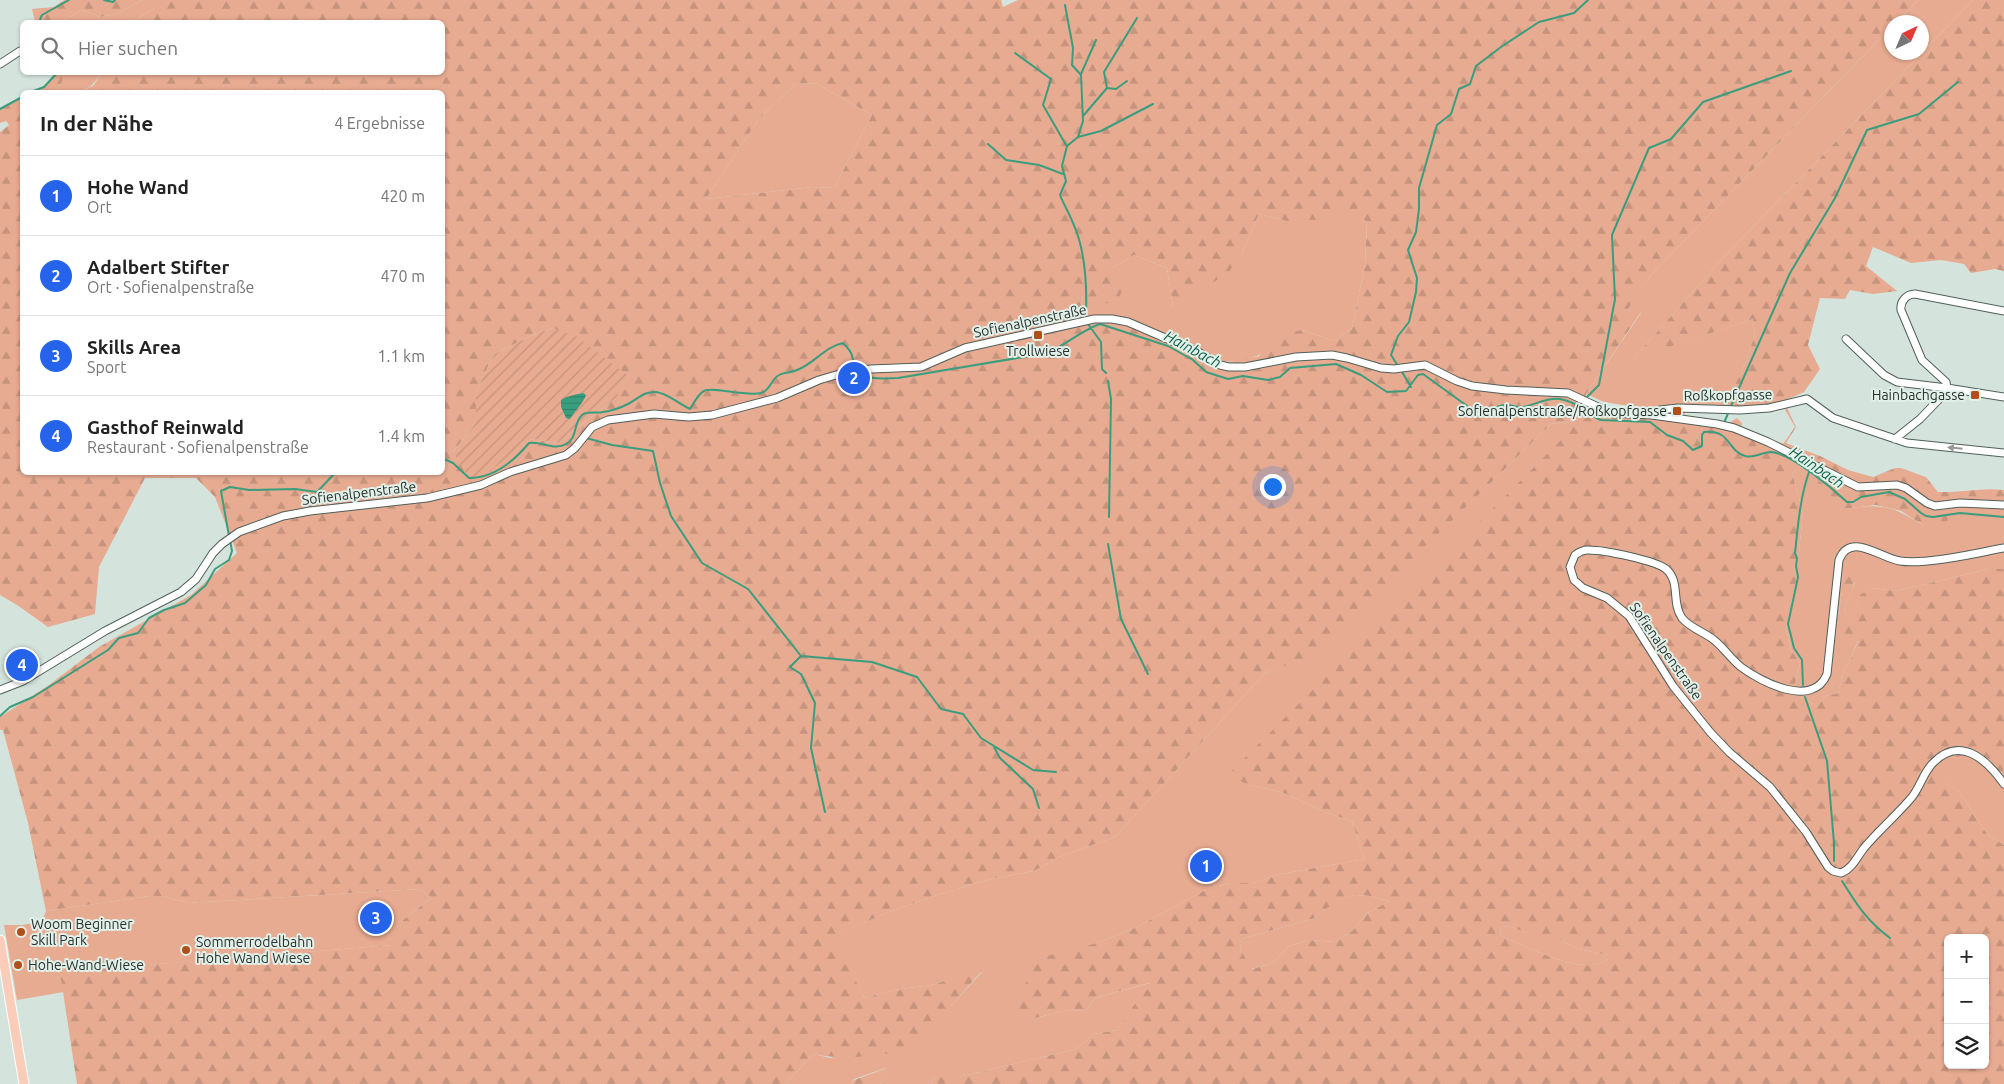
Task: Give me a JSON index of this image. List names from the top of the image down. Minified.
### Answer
{"streets":{"street":["Sofienalpenstraße","Roßkopfgasse"]},"crossings":[["Sofienalpenstraße","Roßkopfgasse"]],"water":["Hainbach"],"places":{"transit":["Trollwiese","Hainbachgasse","Sofienalpenstraße/Roßkopfgasse"],"other":["Woom Beginner Skill Park","Sommerrodelbahn Hohe Wand Wiese","Hohe-Wand-Wiese"]},"north":"top right","page":{"search":"Hier suchen","heading":["In der Nähe","4 Ergebnisse"],"list":[{"mark":"1","name":"Hohe Wand","note":"Ort","value":"420 m"},{"mark":"2","name":"Adalbert Stifter","note":"Ort · Sofienalpenstraße","value":"470 m"},{"mark":"3","name":"Skills Area","note":"Sport","value":"1.1 km"},{"mark":"4","name":"Gasthof Reinwald","note":"Restaurant · Sofienalpenstraße","value":"1.4 km"}],"pins":["2","4","1","3"],"map_buttons":["+","−"]}}
